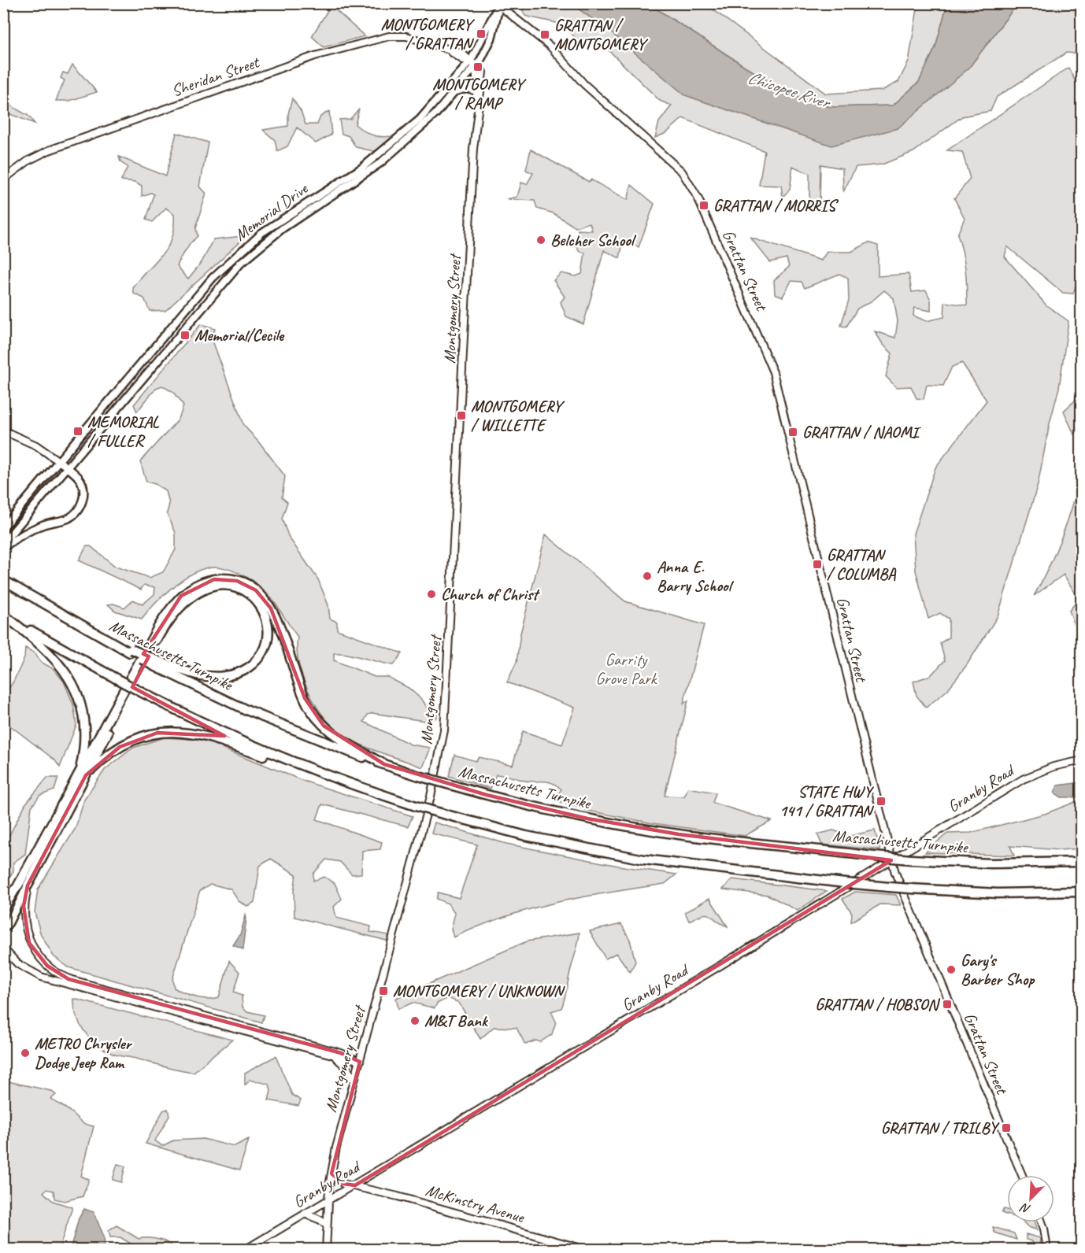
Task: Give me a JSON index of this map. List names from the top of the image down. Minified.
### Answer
{"streets":{"highway":["Massachusetts Turnpike"],"main road":["Sheridan Street","Memorial Drive","Grattan Street","Montgomery Street","Granby Road","McKinstry Avenue"]},"crossings":[["Sheridan Street","Memorial Drive"],["Sheridan Street","Montgomery Street"],["Memorial Drive","Grattan Street"],["Memorial Drive","Montgomery Street"],["Grattan Street","Granby Road"],["Montgomery Street","Granby Road"],["Montgomery Street","McKinstry Avenue"],["Granby Road","McKinstry Avenue"]],"water":["Chicopee River"],"parks":["Garrity Grove Park"],"places":{"transit":["MONTGOMERY / GRATTAN","GRATTAN / MONTGOMERY","MONTGOMERY / RAMP","GRATTAN / MORRIS","Memorial/Cecile","MONTGOMERY / WILLETTE","MEMORIAL / FULLER","GRATTAN / NAOMI","GRATTAN / COLUMBA","STATE HWY 141 / GRATTAN","MONTGOMERY / UNKNOWN","GRATTAN / HOBSON","GRATTAN / TRILBY"],"other":["Belcher School","Anna E. Barry School","Church of Christ","Gary's Barber Shop","M&T Bank","METRO Chrysler Dodge Jeep Ram"]},"north":"bottom left"}
